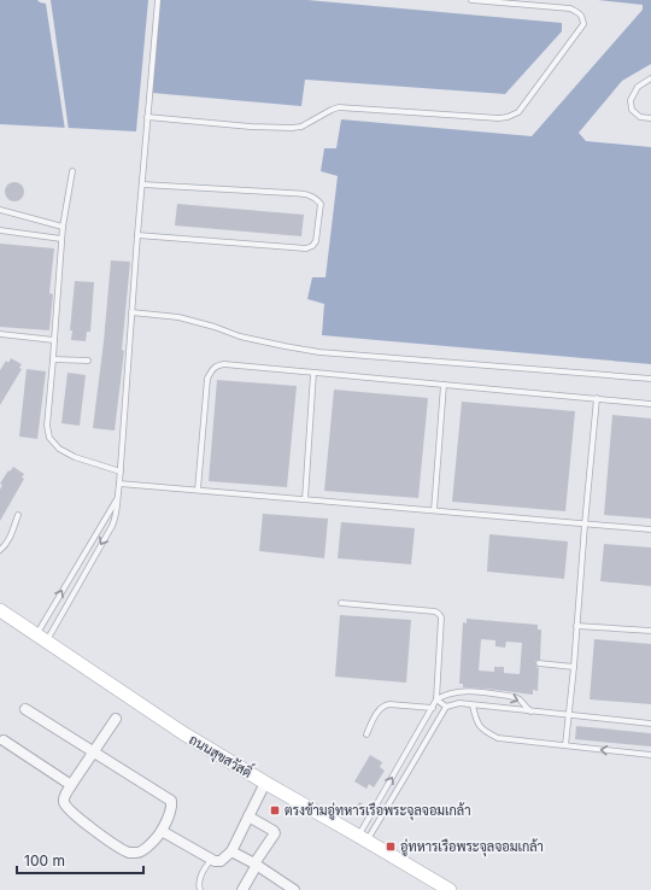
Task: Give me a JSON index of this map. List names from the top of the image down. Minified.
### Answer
{"streets":{"main road":["ถนนสุขสวัสดิ์"]},"places":{"transit":["ตรงข้ามอู่ทหารเรือพระจุลจอมเกล้า","อู่ทหารเรือพระจุลจอมเกล้า"]},"scale_bar":"100 m"}
